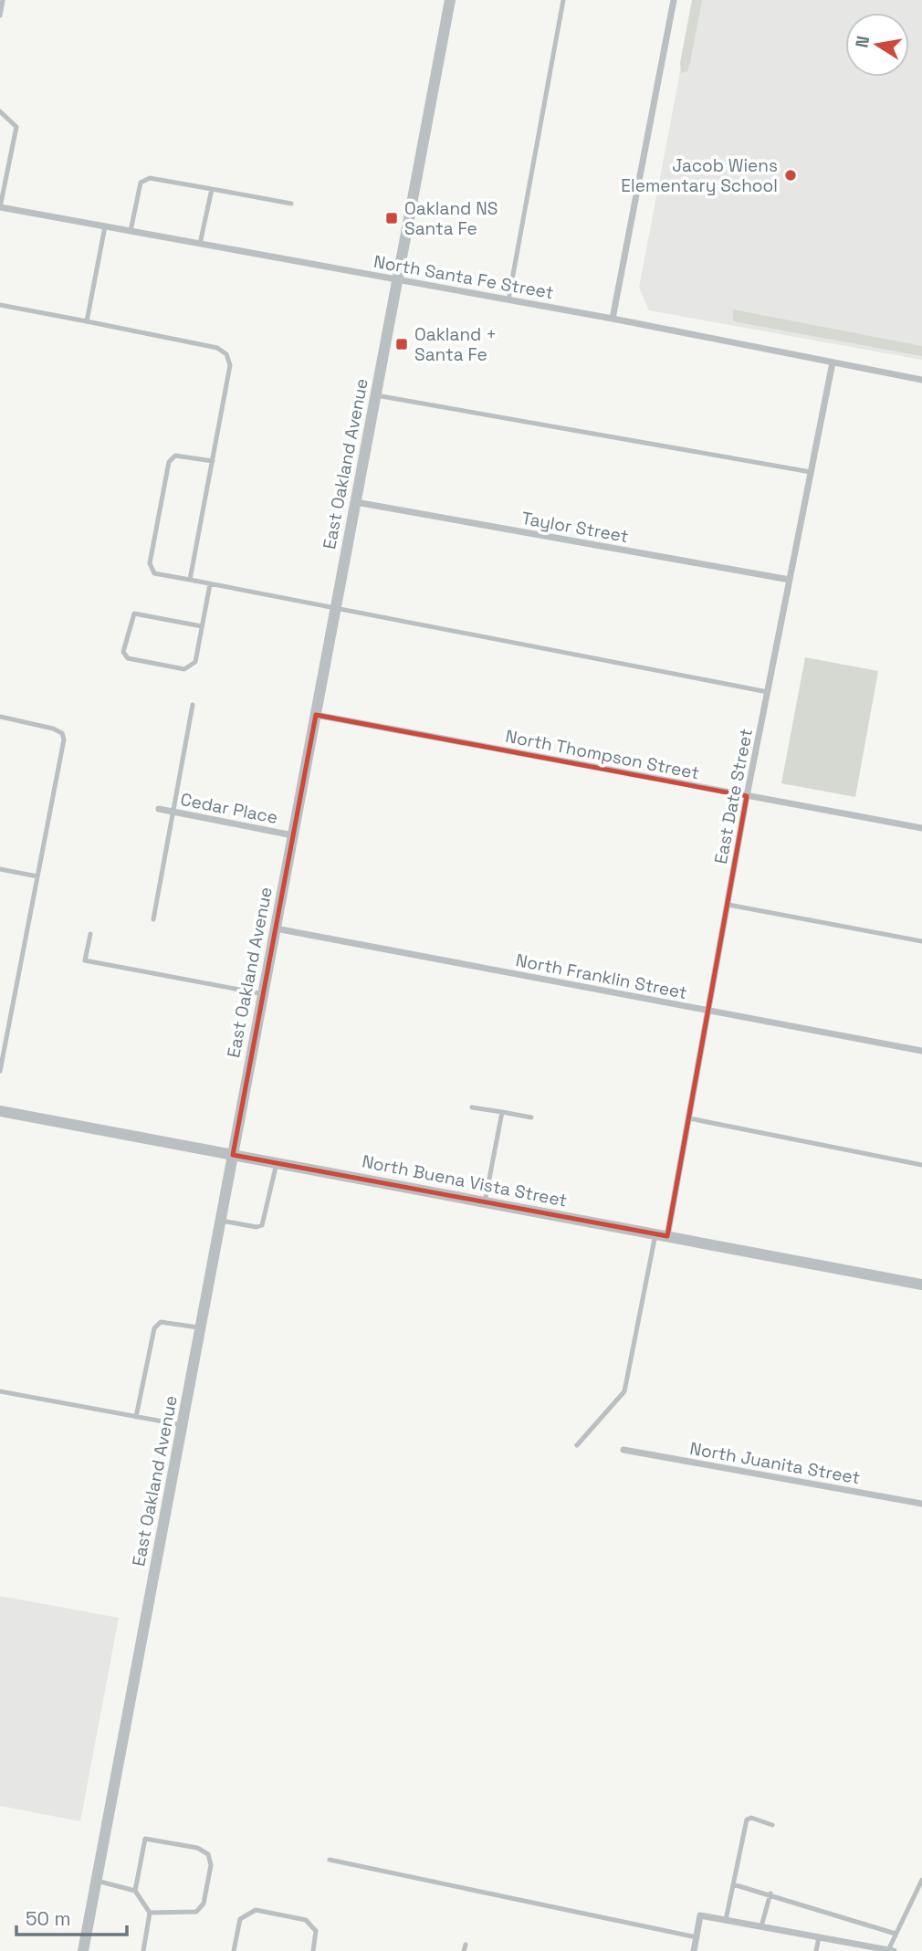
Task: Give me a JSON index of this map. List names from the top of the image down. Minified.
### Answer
{"streets":{"street":["North Santa Fe Street","East Oakland Avenue","Taylor Street","North Thompson Street","East Date Street","Cedar Place","North Franklin Street","North Buena Vista Street","North Juanita Street"]},"crossings":[["North Santa Fe Street","East Oakland Avenue"],["North Santa Fe Street","East Date Street"],["East Oakland Avenue","Taylor Street"],["East Oakland Avenue","North Thompson Street"],["East Oakland Avenue","Cedar Place"],["East Oakland Avenue","North Franklin Street"],["East Oakland Avenue","North Buena Vista Street"],["Taylor Street","East Date Street"],["North Thompson Street","East Date Street"],["East Date Street","North Franklin Street"],["East Date Street","North Buena Vista Street"]],"places":{"other":["Jacob Wiens Elementary School"],"transit":["Oakland NS Santa Fe","Oakland + Santa Fe"]},"scale_bar":"50 m","north":"left"}
